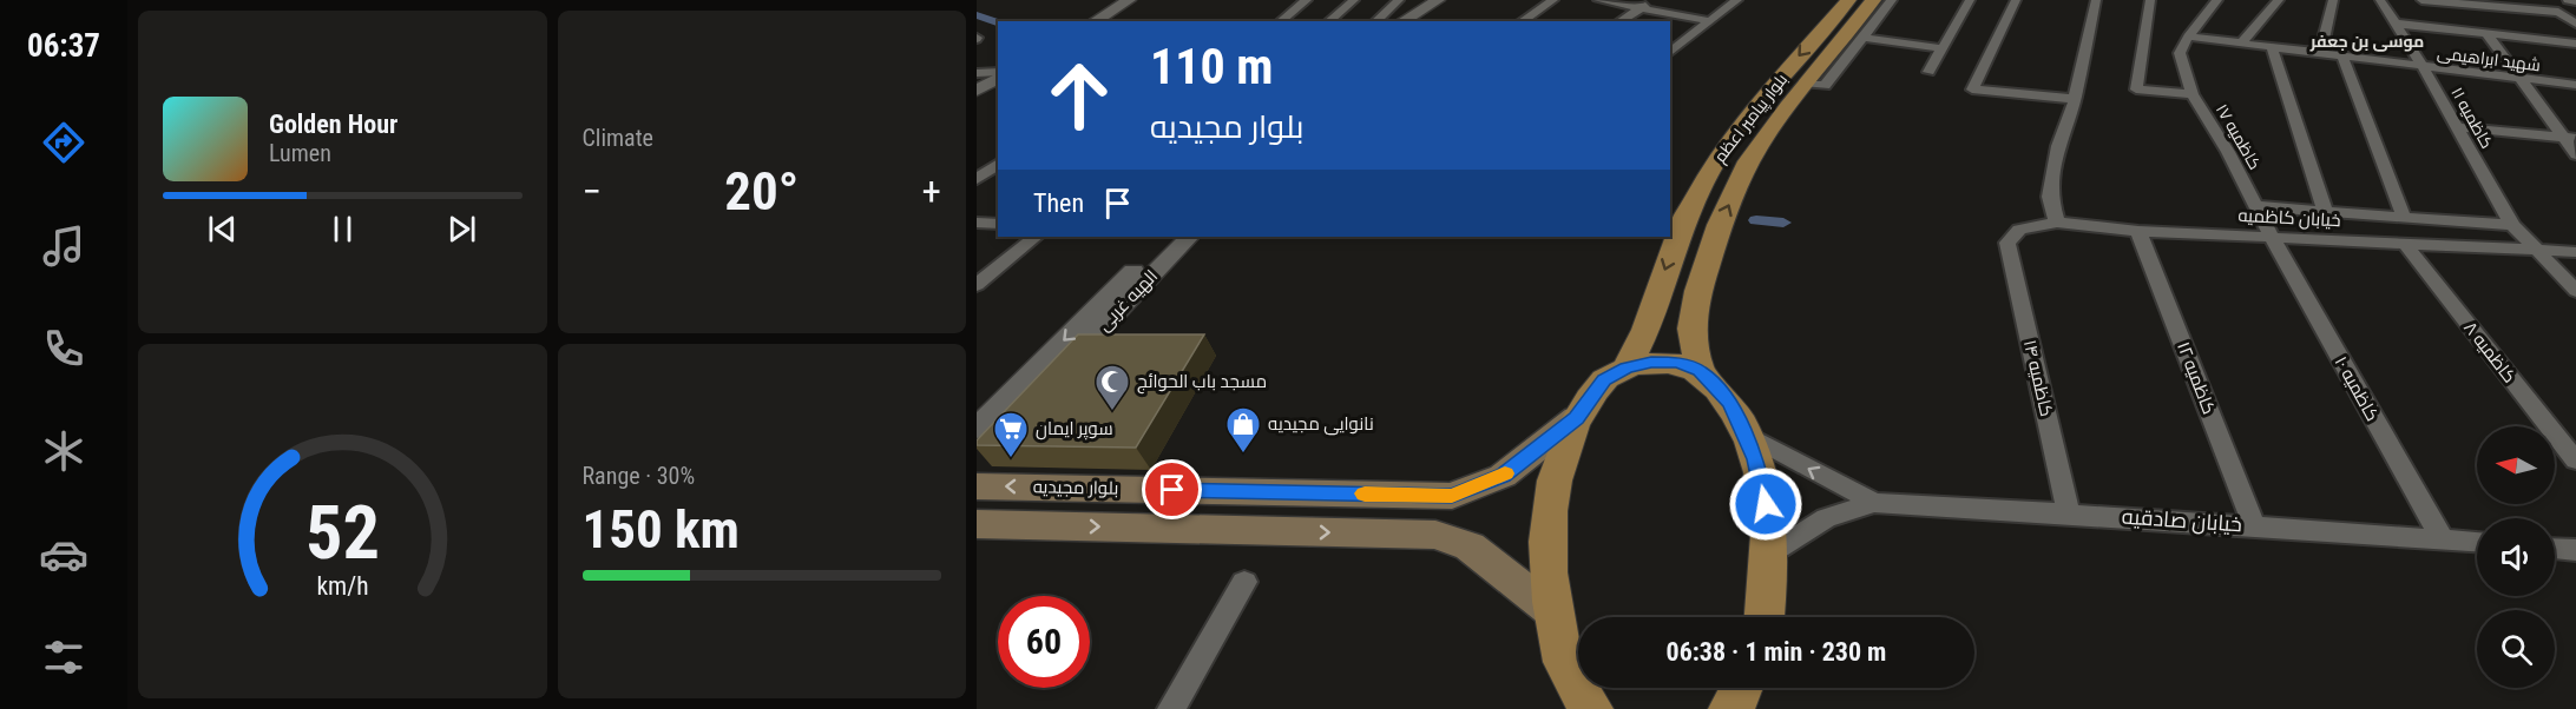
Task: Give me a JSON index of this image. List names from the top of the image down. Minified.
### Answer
{"streets":{"main road":["بلوار پیامبر اعظم","بلوار مجیدیه"],"street":["شهید ابراهیمی","کاظمیه ۱۱","کاظمیه ۱۷","خیابان کاظمیه","الهیه غربی","کاظمیه ۸","کاظمیه ۱۴","کاظمیه ۱۲","کاظمیه ۱۰","خیابان صادقیه"]},"crossings":[["شهید ابراهیمی","کاظمیه ۱۱"],["شهید ابراهیمی","کاظمیه ۱۷"],["کاظمیه ۱۱","خیابان کاظمیه"],["کاظمیه ۱۷","خیابان کاظمیه"],["کاظمیه ۱۷","کاظمیه ۱۰"],["خیابان کاظمیه","کاظمیه ۸"],["خیابان کاظمیه","کاظمیه ۱۴"],["خیابان کاظمیه","کاظمیه ۱۲"],["خیابان کاظمیه","کاظمیه ۱۰"],["کاظمیه ۱۴","خیابان صادقیه"],["کاظمیه ۱۲","خیابان صادقیه"],["کاظمیه ۱۰","خیابان صادقیه"]],"districts":["موسی بن جعفر"],"places":{"mosque":["مسجد باب الحوائج"],"shop":["نانوایی مجیدیه"],"supermarket":["سوپر ایمان"]},"north":"left","page":{"tabs":"06:37","tile":["Climate",["Range · 30%","150 km"]],"turn":["110 m","بلوار مجیدیه"],"song":["Golden Hour","Lumen"],"heat":["−","20°","+"],"then":"Then","limit":"60","trip":"06:38 · 1 min · 230 m","gauge":["52","km/h"]}}
